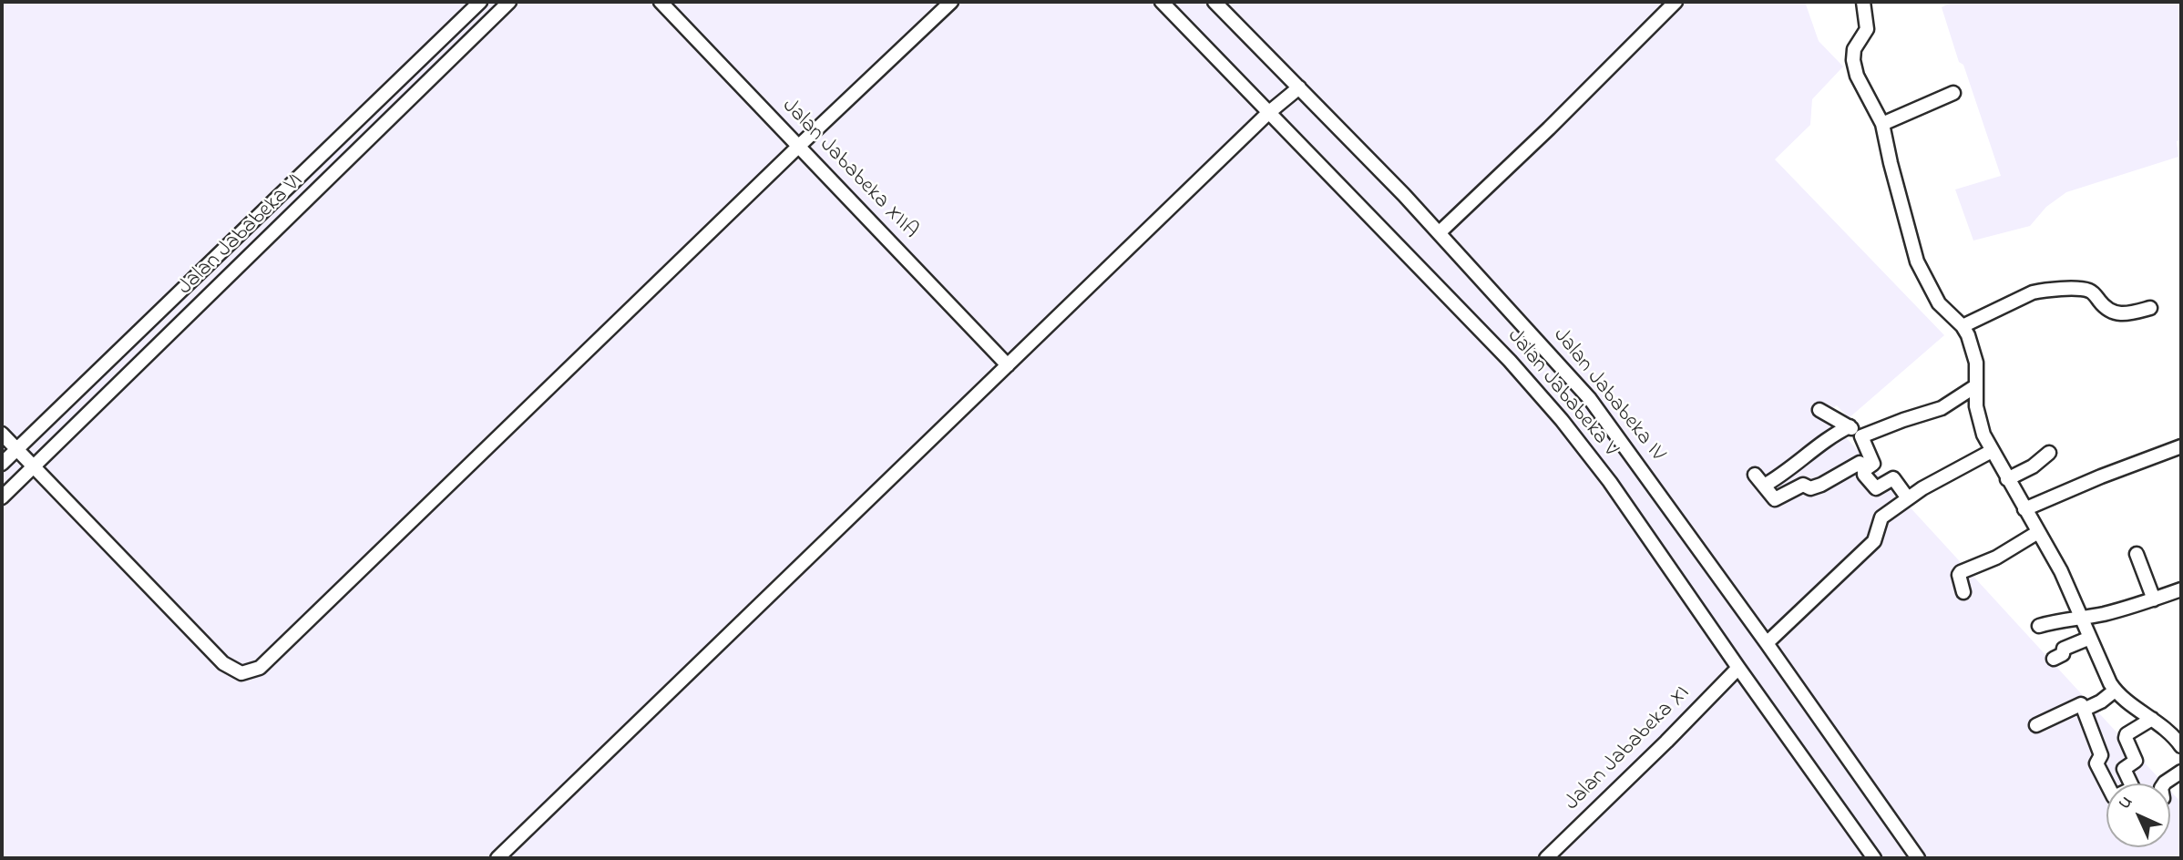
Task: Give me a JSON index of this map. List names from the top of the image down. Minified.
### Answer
{"streets":{"street":["Jalan Jababeka XIIA","Jalan Jababeka VI","Jalan Jababeka V","Jalan Jababeka IV","Jalan Jababeka XI"]},"crossings":[["Jalan Jababeka V","Jalan Jababeka XI"]],"north":"top left"}
